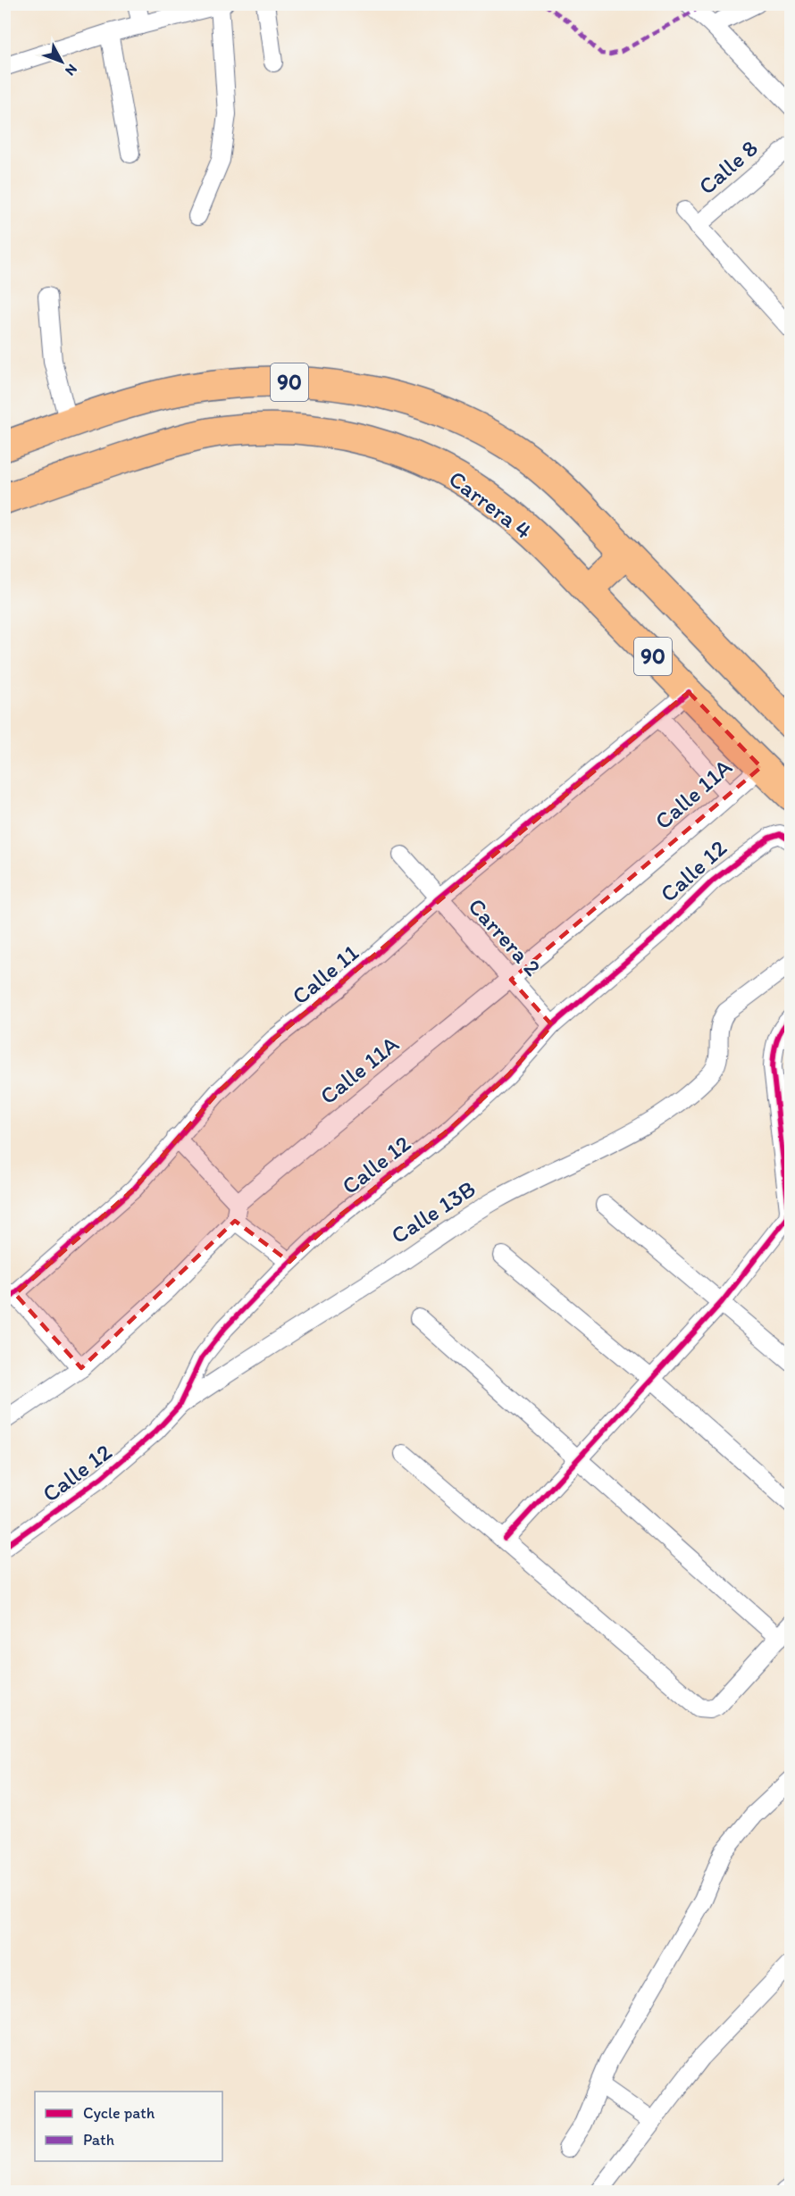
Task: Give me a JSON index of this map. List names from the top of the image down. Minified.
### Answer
{"streets":{"highway":["90","Carrera 4"],"street":["Calle 8","Calle 11A","Calle 12","Carrera 2","Calle 11","Calle 13B"]},"crossings":[["Carrera 4","Calle 11A"],["Carrera 4","Calle 11"],["Calle 11A","Carrera 2"],["Calle 12","Carrera 2"],["Calle 12","Calle 13B"],["Carrera 2","Calle 11"]],"legend":["Cycle path","Path"],"north":"bottom right"}
